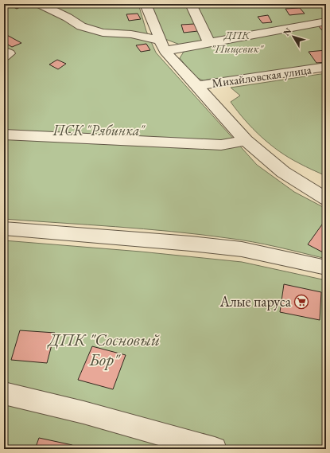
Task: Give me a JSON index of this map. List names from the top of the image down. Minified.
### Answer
{"streets":{"street":["Михайловская улица"]},"parks":["ДПК \"Пищевик\"","ПСК \"Рябинка\"","ДПК \"Сосновый Бор\""],"places":{"supermarket":["Алые паруса"]},"north":"top left"}
